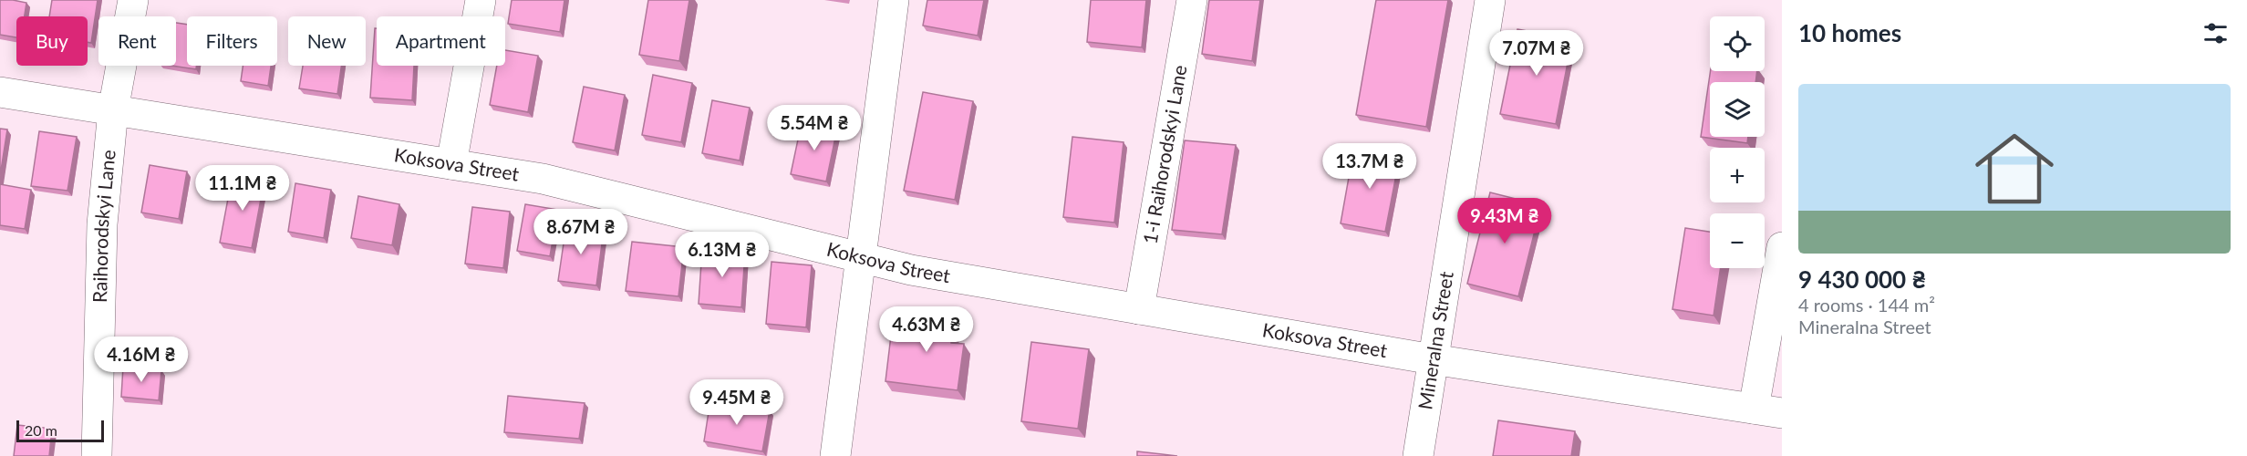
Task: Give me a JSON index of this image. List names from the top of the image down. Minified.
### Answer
{"streets":{"street":["1-i Raihorodskyi Lane","Koksova Street","Raihorodskyi Lane","Mineralna Street"]},"crossings":[["1-i Raihorodskyi Lane","Koksova Street"],["Koksova Street","Raihorodskyi Lane"],["Koksova Street","Mineralna Street"]],"scale_bar":"20 m","page":{"heading":"10 homes","map_buttons":["+","−"],"chip":["Buy","Rent","Filters","New","Apartment"],"price":["7.07M ₴","5.54M ₴","13.7M ₴","11.1M ₴","9.43M ₴","8.67M ₴","6.13M ₴","4.63M ₴","4.16M ₴","9.45M ₴"],"list":[{"name":"9 430 000 ₴","note":"4 rooms · 144 m² · Mineralna Street"}],"scale":"20 m"}}
